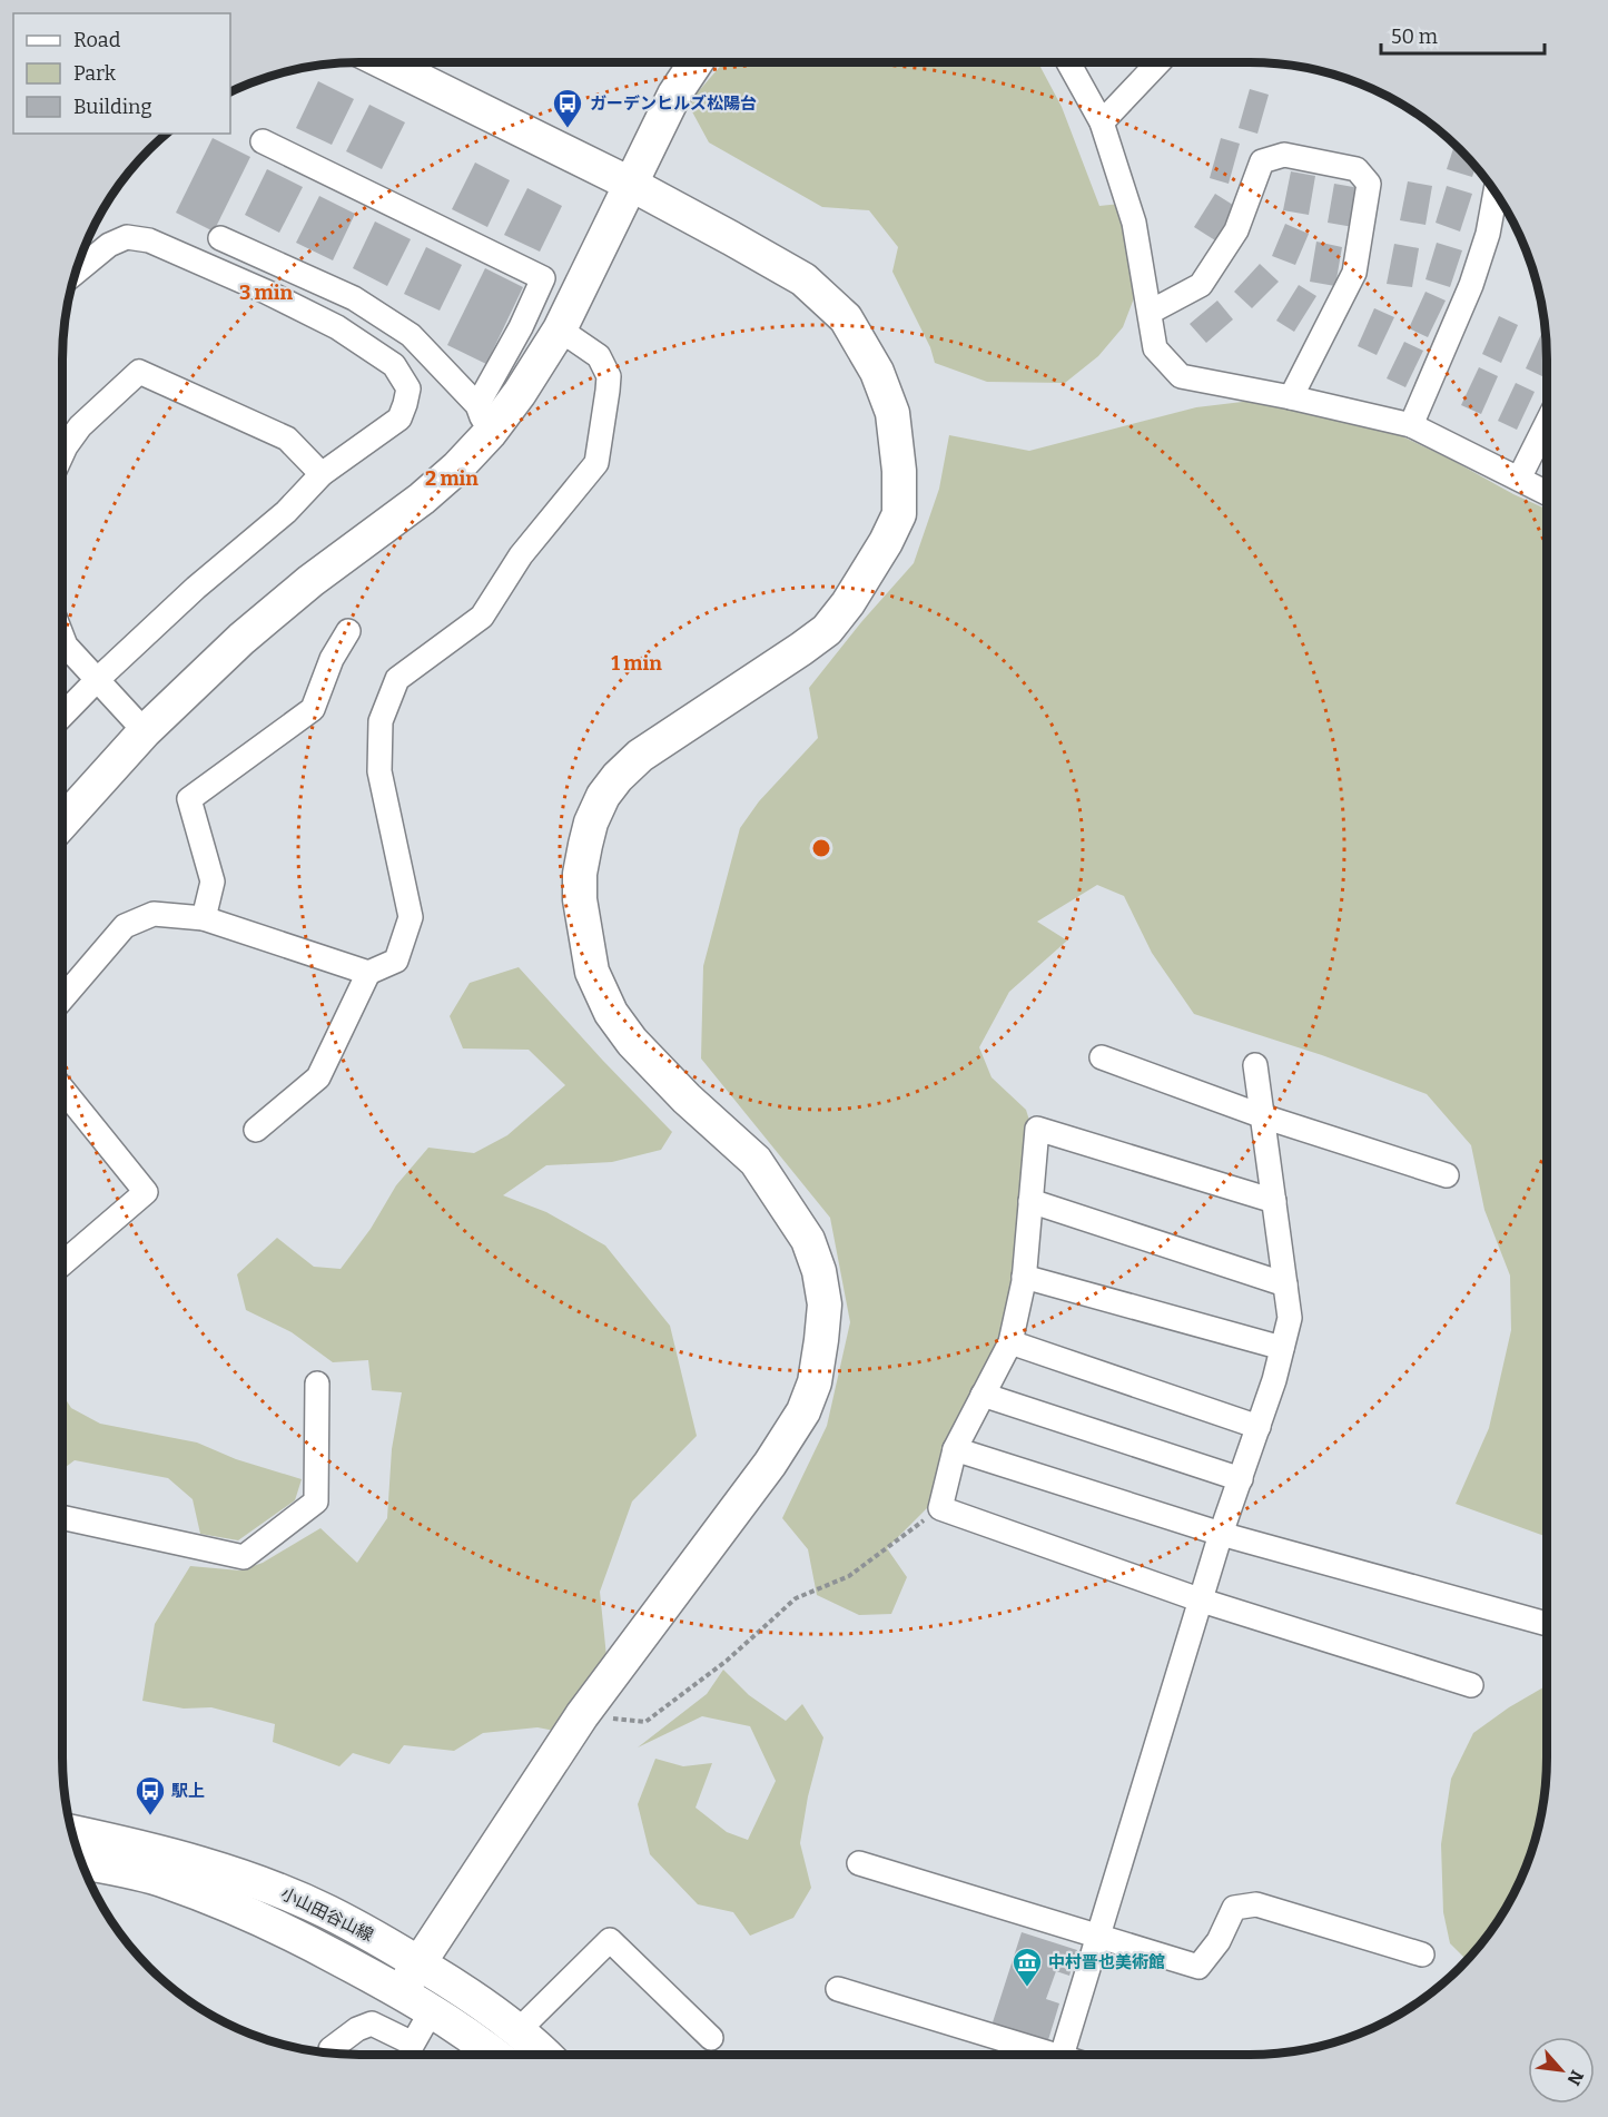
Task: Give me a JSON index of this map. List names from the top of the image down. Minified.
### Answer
{"streets":{"street":["小山田谷山線"]},"places":{"bus stop":["ガーデンヒルズ松陽台","駅上"],"museum":["中村晋也美術館"]},"legend":["Road","Park","Building"],"scale_bar":"50 m","north":"bottom right","rings":["3 min","2 min","1 min"]}
